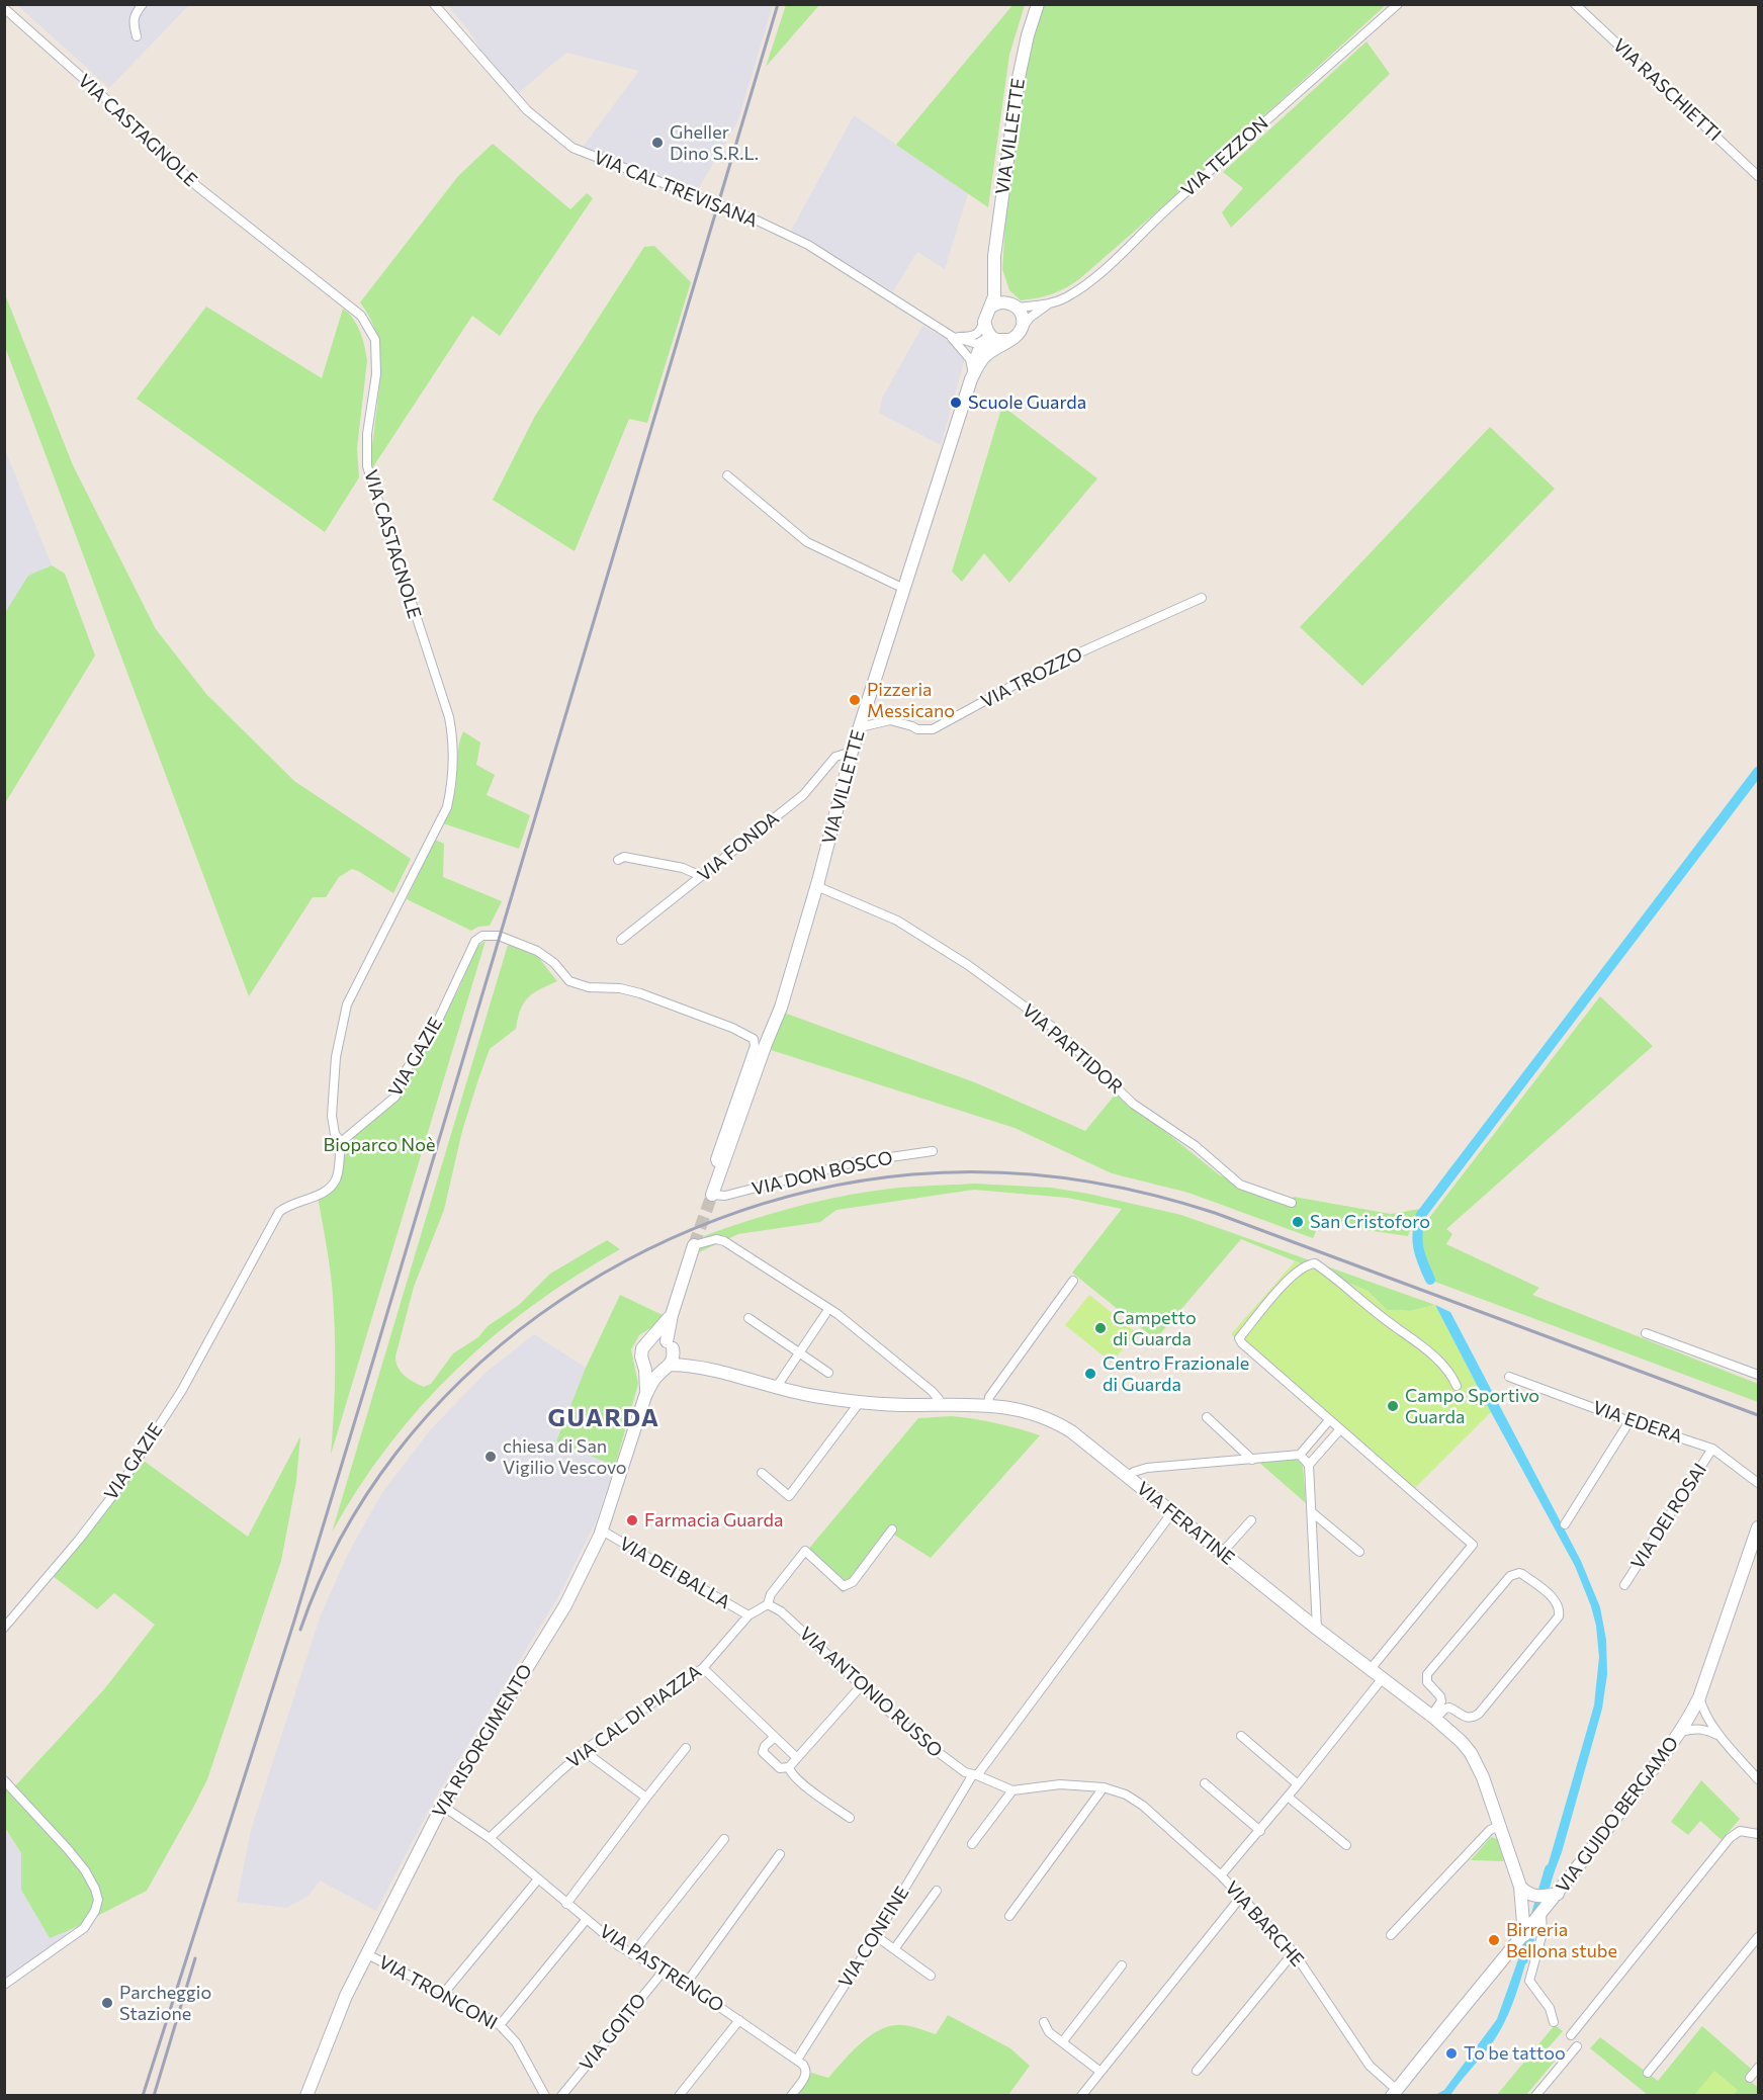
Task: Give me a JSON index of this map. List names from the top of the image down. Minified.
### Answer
{"streets":{"street":["VIA RASCHIETTI","VIA CASTAGNOLE","VIA VILLETTE","VIA TEZZON","VIA CAL TREVISANA","VIA TROZZO","VIA FONDA","VIA PARTIDOR","VIA GAZIE","VIA DON BOSCO","VIA EDERA","VIA DEI ROSAI","VIA FERATINE","VIA DEI BALLA","VIA ANTONIO RUSSO","VIA CAL DI PIAZZA","VIA RISORGIMENTO","VIA GUIDO BERGAMO","VIA BARCHE","VIA CONFINE","VIA PASTRENGO","VIA TRONCONI","VIA GOITO"]},"crossings":[["VIA CASTAGNOLE","VIA GAZIE"],["VIA VILLETTE","VIA TEZZON"],["VIA VILLETTE","VIA CAL TREVISANA"],["VIA VILLETTE","VIA TROZZO"],["VIA VILLETTE","VIA FONDA"],["VIA VILLETTE","VIA PARTIDOR"],["VIA VILLETTE","VIA GAZIE"],["VIA VILLETTE","VIA DON BOSCO"],["VIA TEZZON","VIA CAL TREVISANA"],["VIA EDERA","VIA DEI ROSAI"],["VIA FERATINE","VIA RISORGIMENTO"],["VIA FERATINE","VIA GUIDO BERGAMO"],["VIA FERATINE","VIA CONFINE"],["VIA DEI BALLA","VIA CAL DI PIAZZA"],["VIA DEI BALLA","VIA RISORGIMENTO"],["VIA ANTONIO RUSSO","VIA CAL DI PIAZZA"],["VIA ANTONIO RUSSO","VIA CONFINE"],["VIA CAL DI PIAZZA","VIA PASTRENGO"],["VIA RISORGIMENTO","VIA PASTRENGO"],["VIA RISORGIMENTO","VIA TRONCONI"],["VIA GUIDO BERGAMO","VIA BARCHE"],["VIA CONFINE","VIA PASTRENGO"],["VIA PASTRENGO","VIA GOITO"]],"districts":["GUARDA"],"parks":["Bioparco Noè"],"places":["Gheller Dino S.R.L.","Scuole Guarda","Pizzeria Messicano","San Cristoforo","Campetto di Guarda","Centro Frazionale di Guarda","Campo Sportivo Guarda","chiesa di San Vigilio Vescovo","Farmacia Guarda","Birreria Bellona stube","Parcheggio Stazione","To be tattoo"]}
